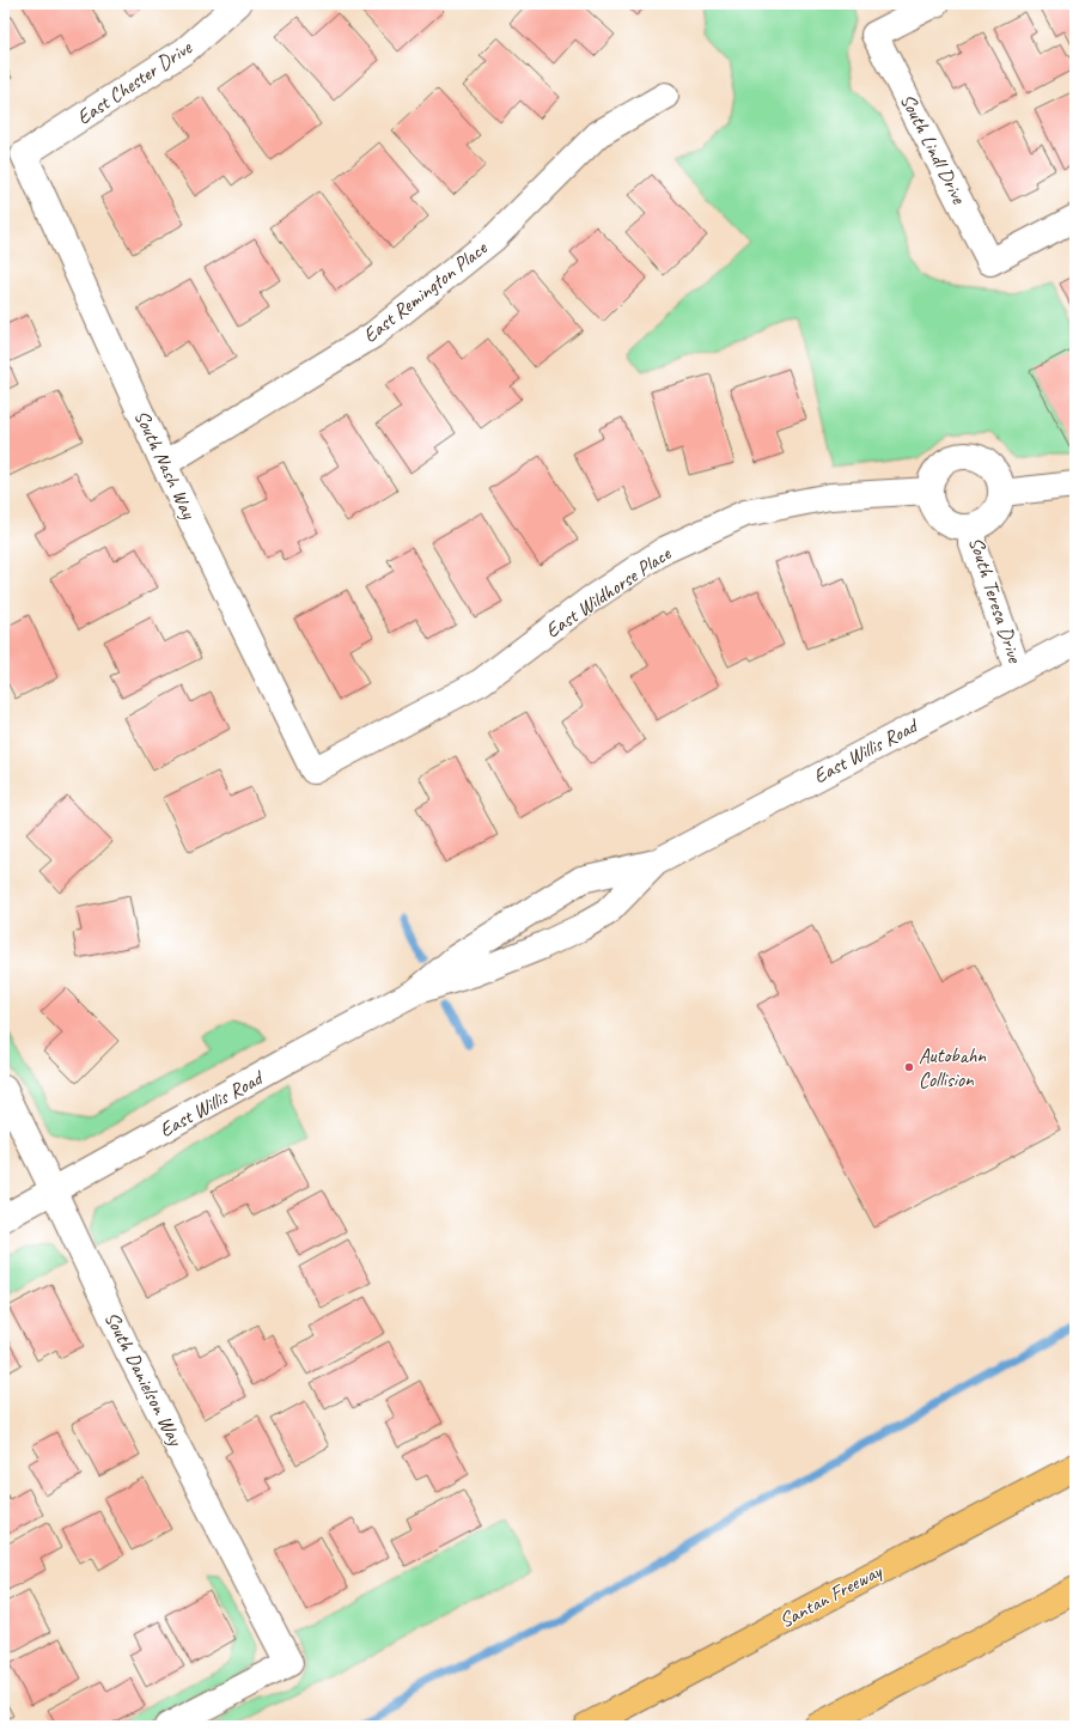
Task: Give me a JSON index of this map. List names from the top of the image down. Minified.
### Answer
{"streets":{"highway":["Santan Freeway"],"street":["East Chester Drive","South Lindl Drive","East Remington Place","South Nash Way","East Wildhorse Place","South Teresa Drive","East Willis Road","South Danielson Way"]},"crossings":[["East Chester Drive","South Nash Way"],["East Remington Place","South Nash Way"],["South Nash Way","East Wildhorse Place"],["East Wildhorse Place","South Teresa Drive"],["South Teresa Drive","East Willis Road"],["East Willis Road","South Danielson Way"]],"places":["Autobahn Collision"]}
